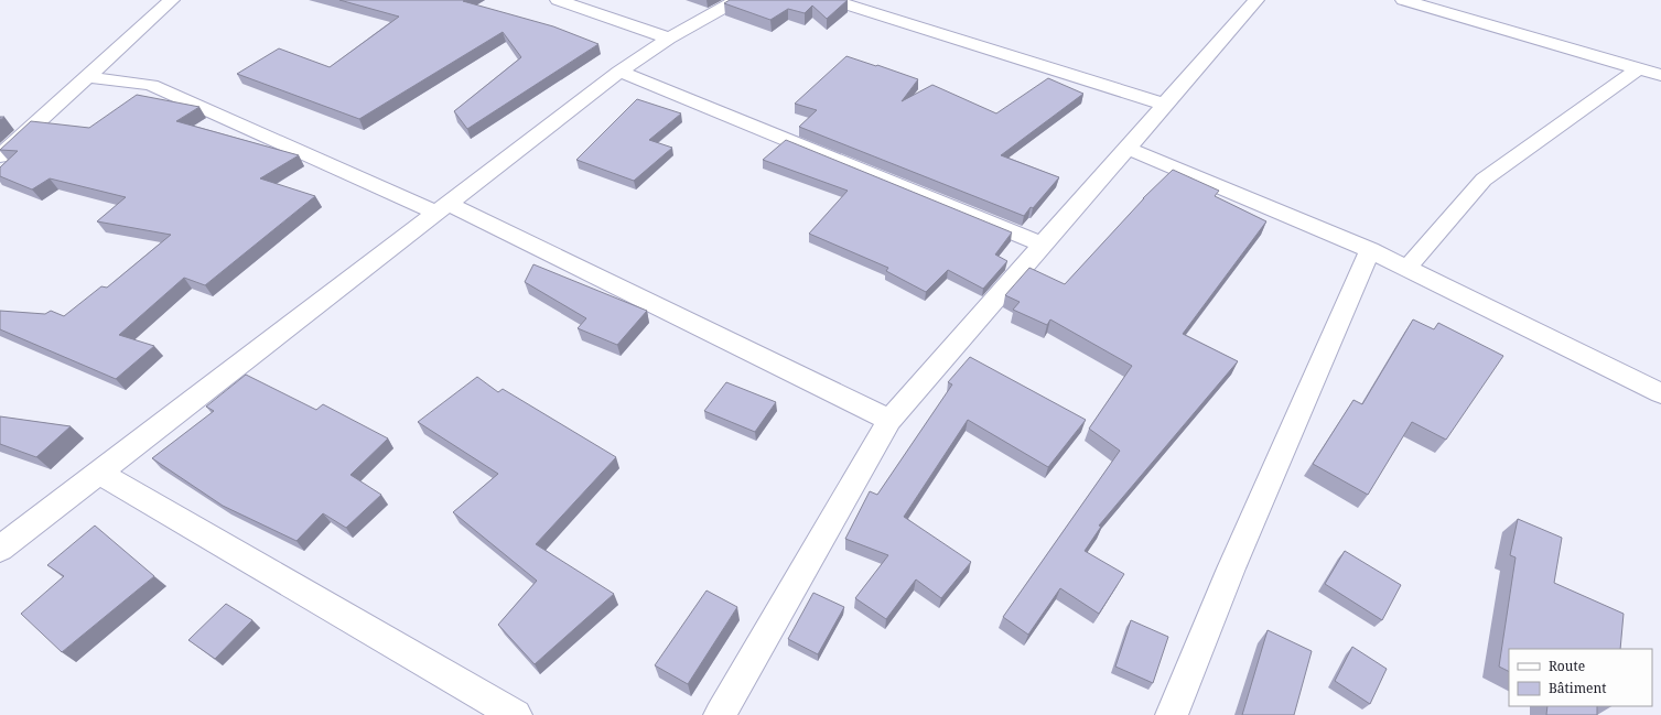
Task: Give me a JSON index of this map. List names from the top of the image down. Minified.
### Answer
{"legend":["Route","Bâtiment"]}
